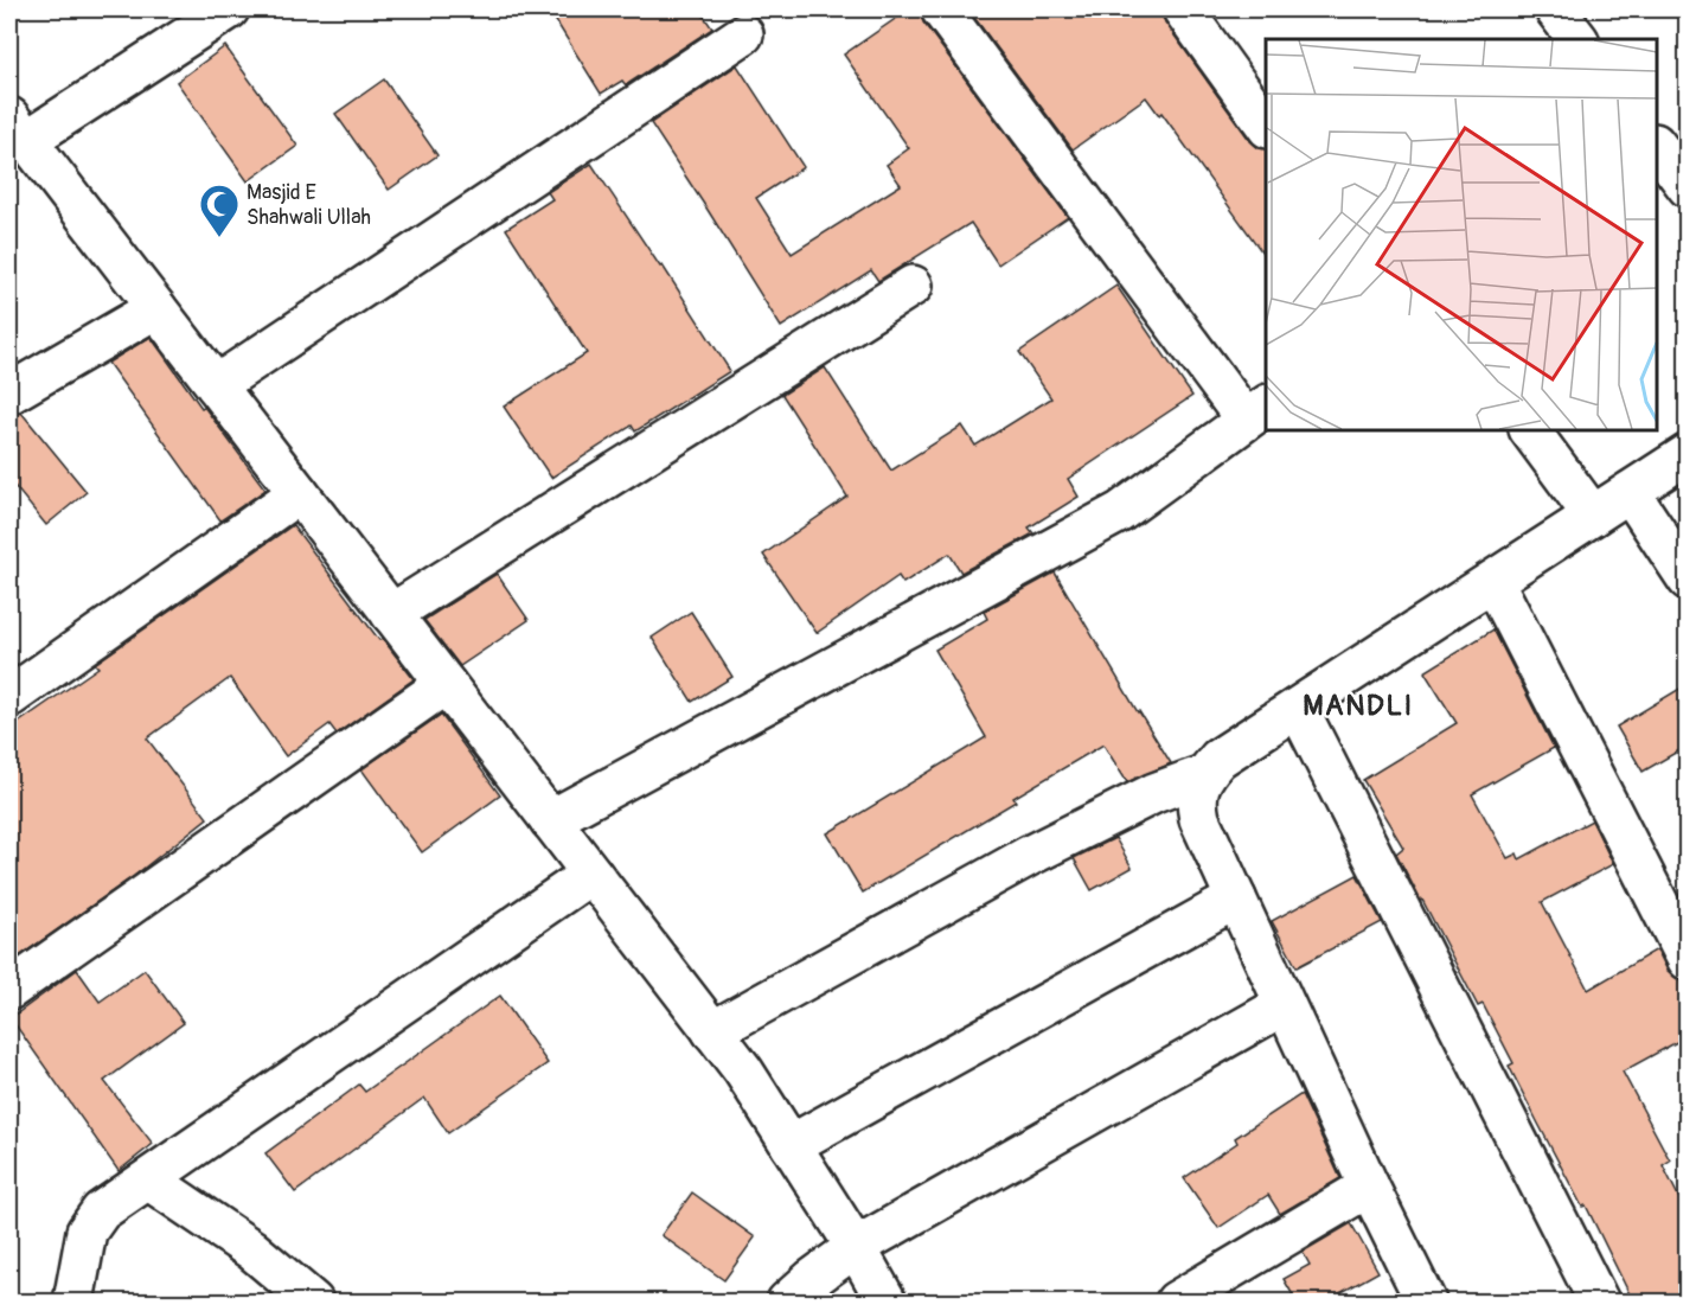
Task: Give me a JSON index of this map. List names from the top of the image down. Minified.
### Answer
{"districts":["MANDLI"],"places":{"mosque":["Masjid E Shahwali Ullah"]}}
